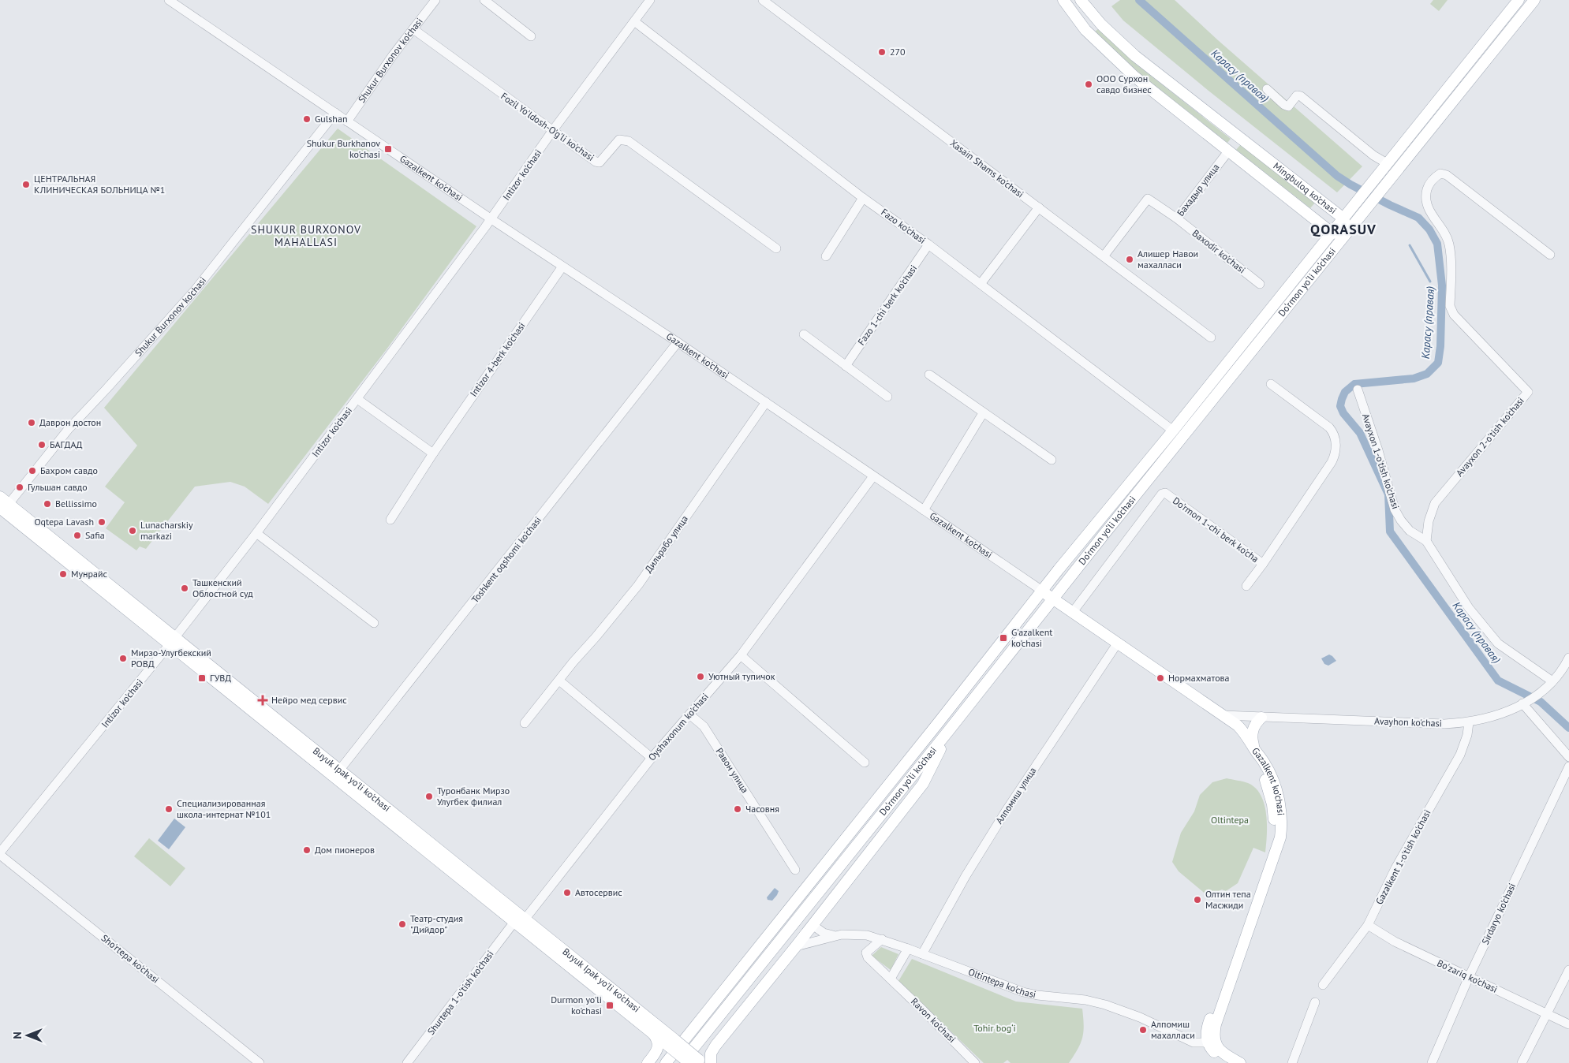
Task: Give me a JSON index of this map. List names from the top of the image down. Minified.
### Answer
{"streets":{"main road":["Gazalkent ko'chasi","Mingbuloq ko'chasi","Do‘rmon yo‘li ko‘chasi","Buyuk Ipak yo'li ko'chasi"],"street":["Shukur Burxonov ko'chasi","Fozil Yo'ldosh-O'g'li ko'chasi","Xasain Shams ko'chasi","Intizor ko'chasi","Бахадыр улица","Fazo ko'chasi","Baxodir ko'chasi","Fazo 1-chi berk ko'chasi","Intizor 4-berk ko'chasi","Avayxon 2-o'tish ko'chasi","Avayxon 1-o'tish ko'chasi","Do'rmon 1-chi berk ko'cha","Дильрабо улица","Toshkent oqshomi ko'chasi","Avayhon ko'chasi","Oyshaxonum ko'chasi","Равон улица","Алпомиш улица","Gazalkent 1-o'tish ko'chasi","Sirdaryo ko'chasi","Sho'rtepa ko'chasi","Bo'zariq ko'chasi","Oltintepa ko'chasi","Shurtepa 1-o'tish ko'chasi","Ravon ko'chasi"]},"crossings":[["Shukur Burxonov ko'chasi","Fozil Yo'ldosh-O'g'li ko'chasi"],["Shukur Burxonov ko'chasi","Gazalkent ko'chasi"],["Shukur Burxonov ko'chasi","Buyuk Ipak yo'li ko'chasi"],["Fozil Yo'ldosh-O'g'li ko'chasi","Intizor ko'chasi"],["Xasain Shams ko'chasi","Бахадыр улица"],["Intizor ko'chasi","Gazalkent ko'chasi"],["Intizor ko'chasi","Fazo ko'chasi"],["Intizor ko'chasi","Buyuk Ipak yo'li ko'chasi"],["Intizor ko'chasi","Sho'rtepa ko'chasi"],["Gazalkent ko'chasi","Do‘rmon yo‘li ko‘chasi"],["Gazalkent ko'chasi","Intizor 4-berk ko'chasi"],["Gazalkent ko'chasi","Do'rmon 1-chi berk ko'cha"],["Gazalkent ko'chasi","Дильрабо улица"],["Gazalkent ko'chasi","Toshkent oqshomi ko'chasi"],["Gazalkent ko'chasi","Avayhon ko'chasi"],["Gazalkent ko'chasi","Oyshaxonum ko'chasi"],["Gazalkent ko'chasi","Алпомиш улица"],["Gazalkent ko'chasi","Oltintepa ko'chasi"],["Mingbuloq ko'chasi","Бахадыр улица"],["Mingbuloq ko'chasi","Do‘rmon yo‘li ko‘chasi"],["Бахадыр улица","Baxodir ko'chasi"],["Fazo ko'chasi","Do‘rmon yo‘li ko‘chasi"],["Fazo ko'chasi","Fazo 1-chi berk ko'chasi"],["Avayxon 2-o'tish ko'chasi","Avayxon 1-o'tish ko'chasi"],["Avayxon 1-o'tish ko'chasi","Avayhon ko'chasi"],["Toshkent oqshomi ko'chasi","Buyuk Ipak yo'li ko'chasi"],["Avayhon ko'chasi","Gazalkent 1-o'tish ko'chasi"],["Oyshaxonum ko'chasi","Равон улица"],["Oyshaxonum ko'chasi","Buyuk Ipak yo'li ko'chasi"],["Oyshaxonum ko'chasi","Shurtepa 1-o'tish ko'chasi"],["Buyuk Ipak yo'li ko'chasi","Shurtepa 1-o'tish ko'chasi"],["Алпомиш улица","Oltintepa ko'chasi"],["Gazalkent 1-o'tish ko'chasi","Bo'zariq ko'chasi"],["Sirdaryo ko'chasi","Bo'zariq ko'chasi"],["Oltintepa ko'chasi","Ravon ko'chasi"]],"districts":["SHUKUR BURXONOV MAHALLASI","QORASUV"],"water":["Карасу (правая)"],"parks":["Oltintepa","Tohir bog‘i"],"places":{"other":["270","ООО Сурхон савдо бизнес","Gulshan","ЦЕНТРАЛЬНАЯ КЛИНИЧЕСКАЯ БОЛЬНИЦА №1","Алишер Навои махалласи","Даврон достон","БАГДАД","Бахром савдо","Гульшан савдо","Bellissimo","Oqtepa Lavash","Lunacharskiy markazi","Safia","Мунрайс","Ташкенский Облостной суд","Мирзо-Улугбекский РОВД","Уютный тупичок","Нормахматова","Туронбанк Мирзо Улугбек филиал","Специализированная школа-интернат №101","Часовня","Дом пионеров","Автосервис","Олтин тепа Масжиди","Театр-студия \"Дийдор\"","Алпомиш махалласи"],"transit":["Shukur Burkhanov ko'chasi","G'azalkent ko'chasi","ГУВД","Durmon yo'li ko'chasi"],"health":["Нейро мед сервис"]},"north":"left"}
